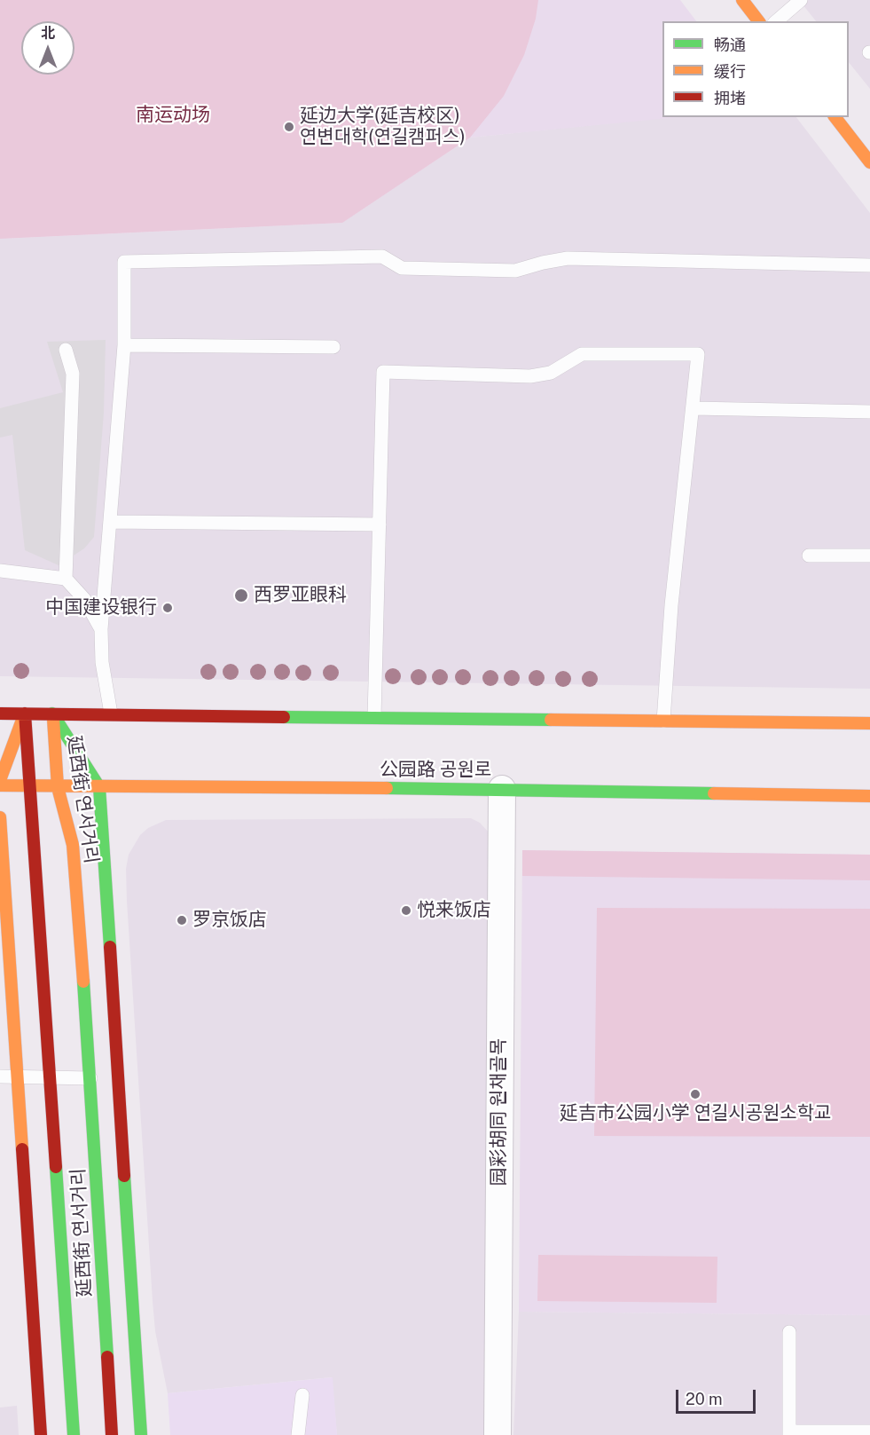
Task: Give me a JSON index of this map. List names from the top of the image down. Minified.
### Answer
{"streets":{"main road":["公园路 공원로","延西街 연서거리"],"street":["园彩胡同 원채골목"]},"crossings":[["公园路 공원로","延西街 연서거리"],["公园路 공원로","园彩胡同 원채골목"]],"parks":["南运动场"],"places":["延边大学(延吉校区) 연변대학(연길캠퍼스)","西罗亚眼科","中国建设银行","悦来饭店","罗京饭店","延吉市公园小学 연길시공원소학교"],"legend":["畅通","缓行","拥堵"],"scale_bar":"20 m","north":"top"}
